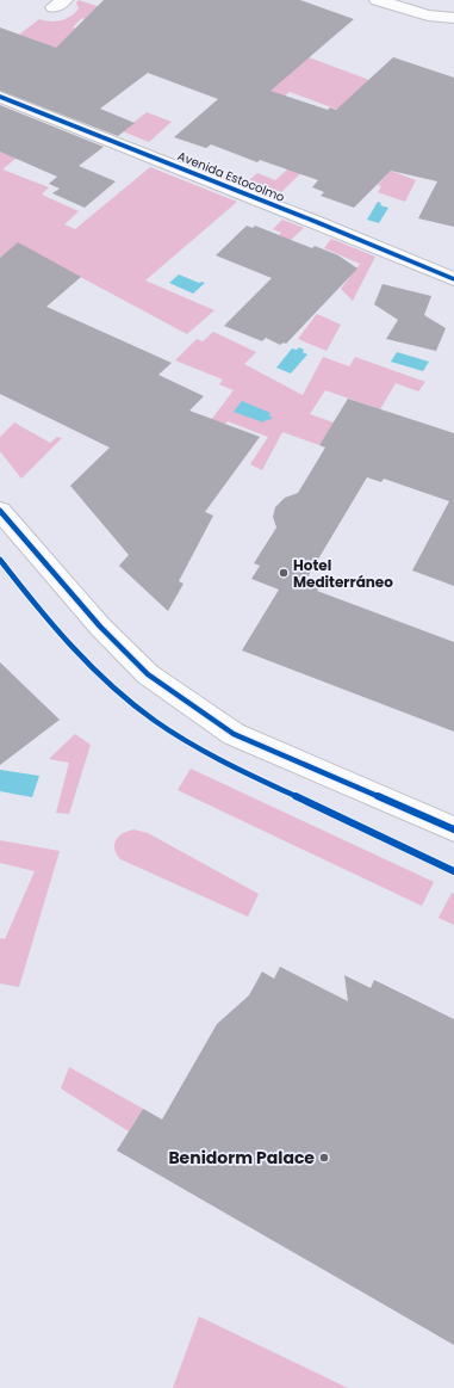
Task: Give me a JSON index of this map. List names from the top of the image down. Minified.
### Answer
{"streets":{"street":["Avenida Estocolmo"]},"places":["Hotel Mediterráneo","Benidorm Palace"]}
